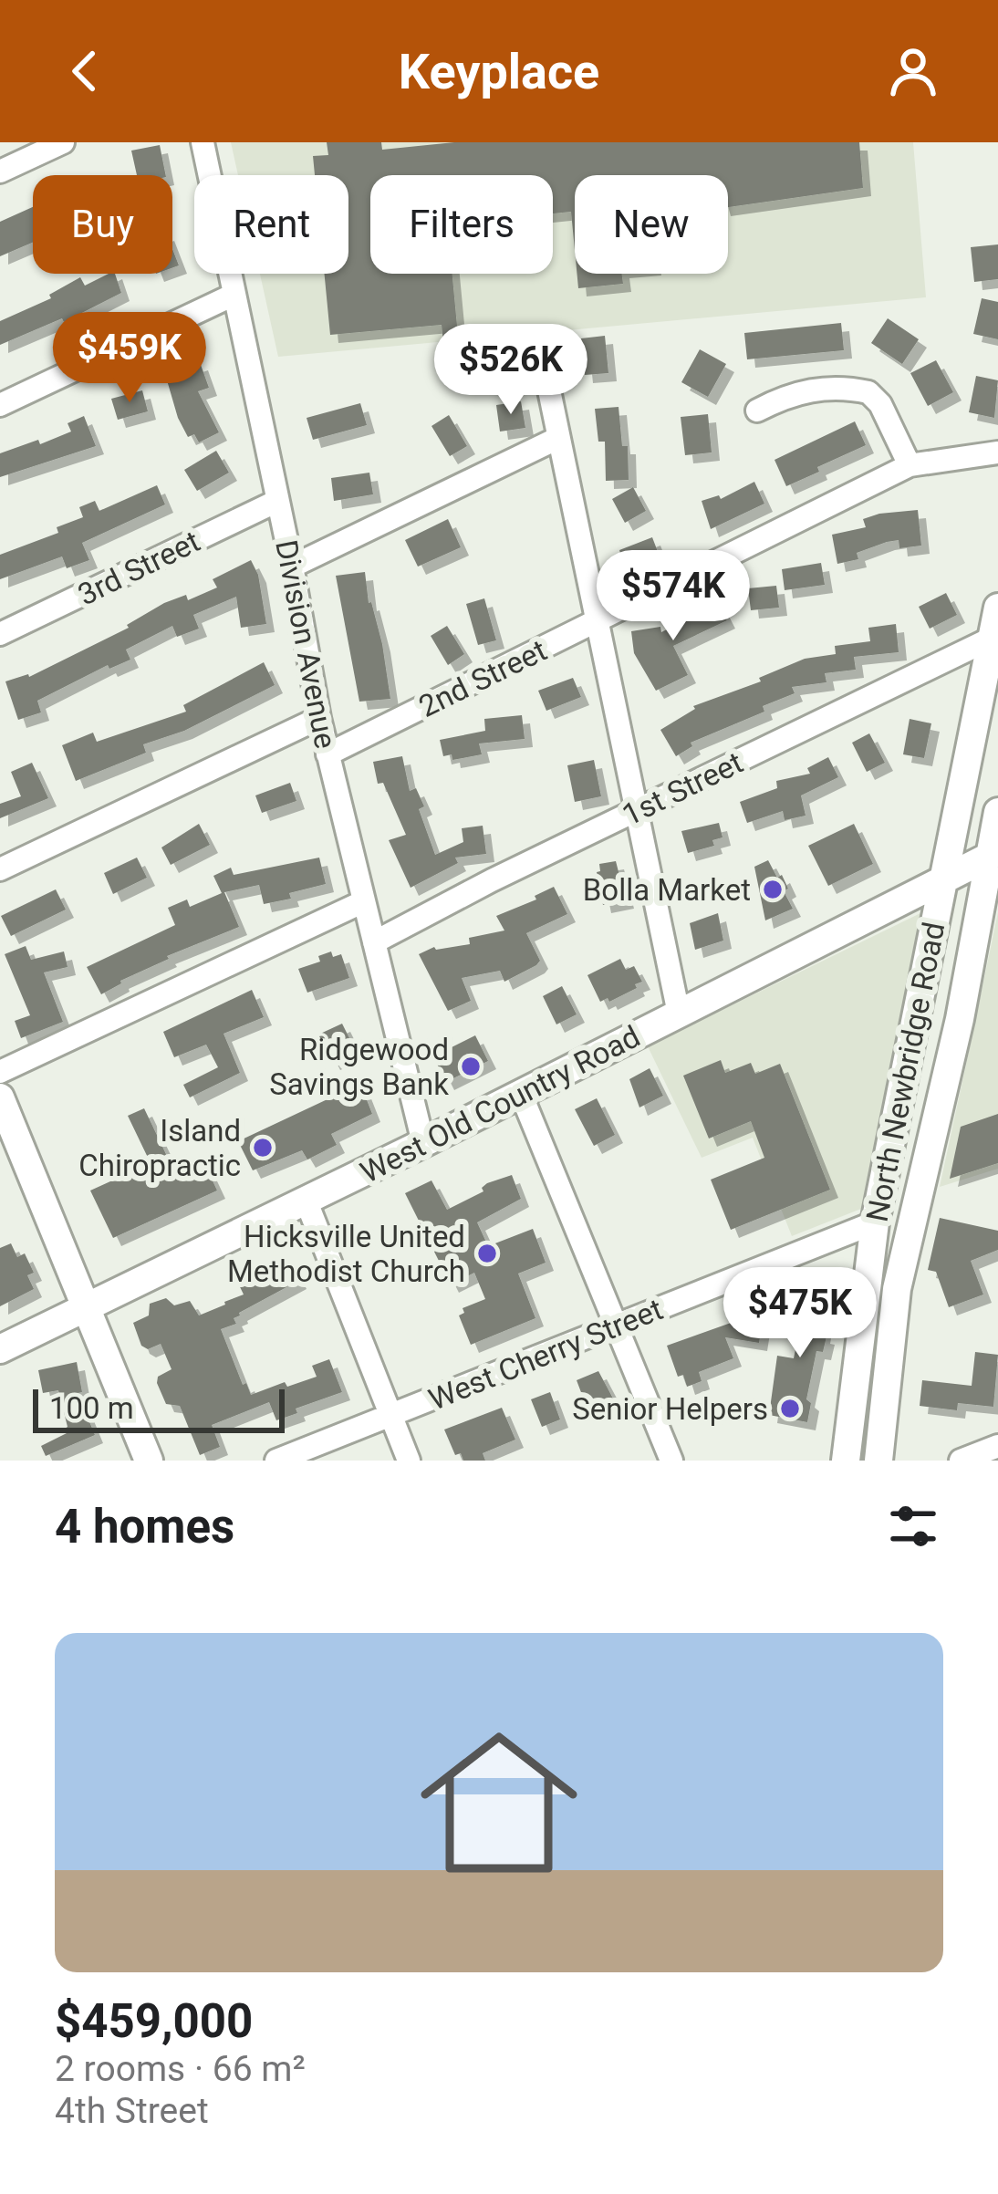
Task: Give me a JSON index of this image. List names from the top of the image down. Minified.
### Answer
{"streets":{"main road":["North Newbridge Road","West Old Country Road"],"street":["3rd Street","Division Avenue","2nd Street","1st Street","West Cherry Street"]},"crossings":[["3rd Street","Division Avenue"],["Division Avenue","2nd Street"],["Division Avenue","1st Street"],["Division Avenue","West Old Country Road"],["1st Street","North Newbridge Road"],["North Newbridge Road","West Old Country Road"],["North Newbridge Road","West Cherry Street"]],"places":["Bolla Market","Ridgewood Savings Bank","Island Chiropractic","Hicksville United Methodist Church","Senior Helpers"],"scale_bar":"100 m","page":{"header":"Keyplace","chip":["Buy","Rent","Filters","New"],"price":["$459K","$526K","$574K","$475K"],"scale":"100 m","heading":"4 homes","list":[{"name":"$459,000","note":"2 rooms · 66 m² · 4th Street"}]}}
